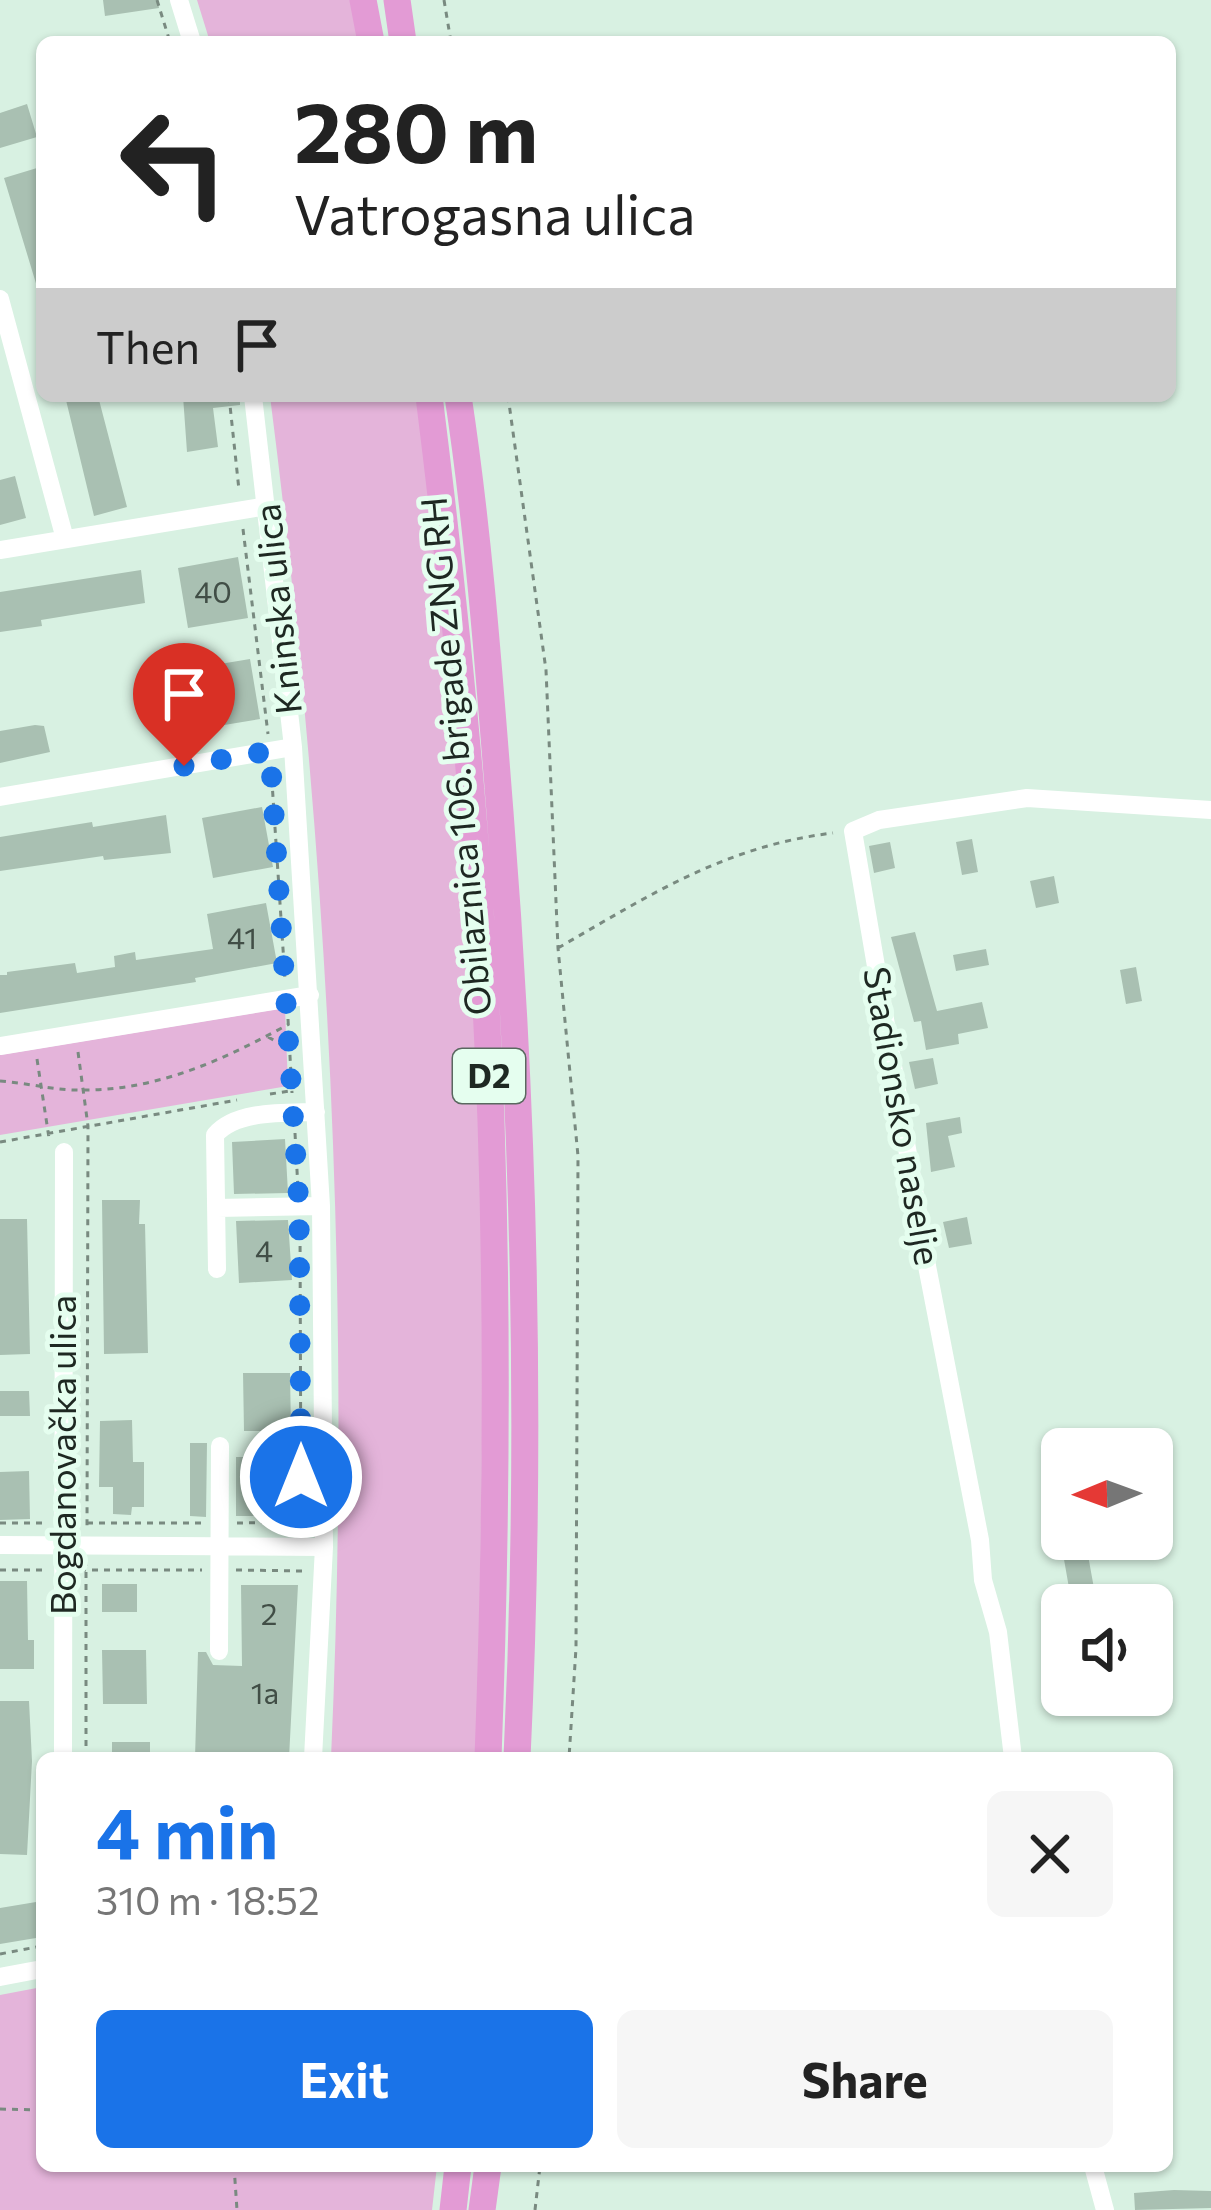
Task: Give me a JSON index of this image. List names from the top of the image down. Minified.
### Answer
{"streets":{"highway":["Obilaznica 106. brigade ZNG RH","D2"],"street":["Kninska ulica","Stadionsko naselje","Bogdanovačka ulica"]},"house_numbers":["40","41","4","2","1a"],"north":"left","page":{"turn":["280 m","Vatrogasna ulica"],"then":"Then","heading":["4 min","310 m · 18:52"],"buttons":["Exit","Share"]}}
